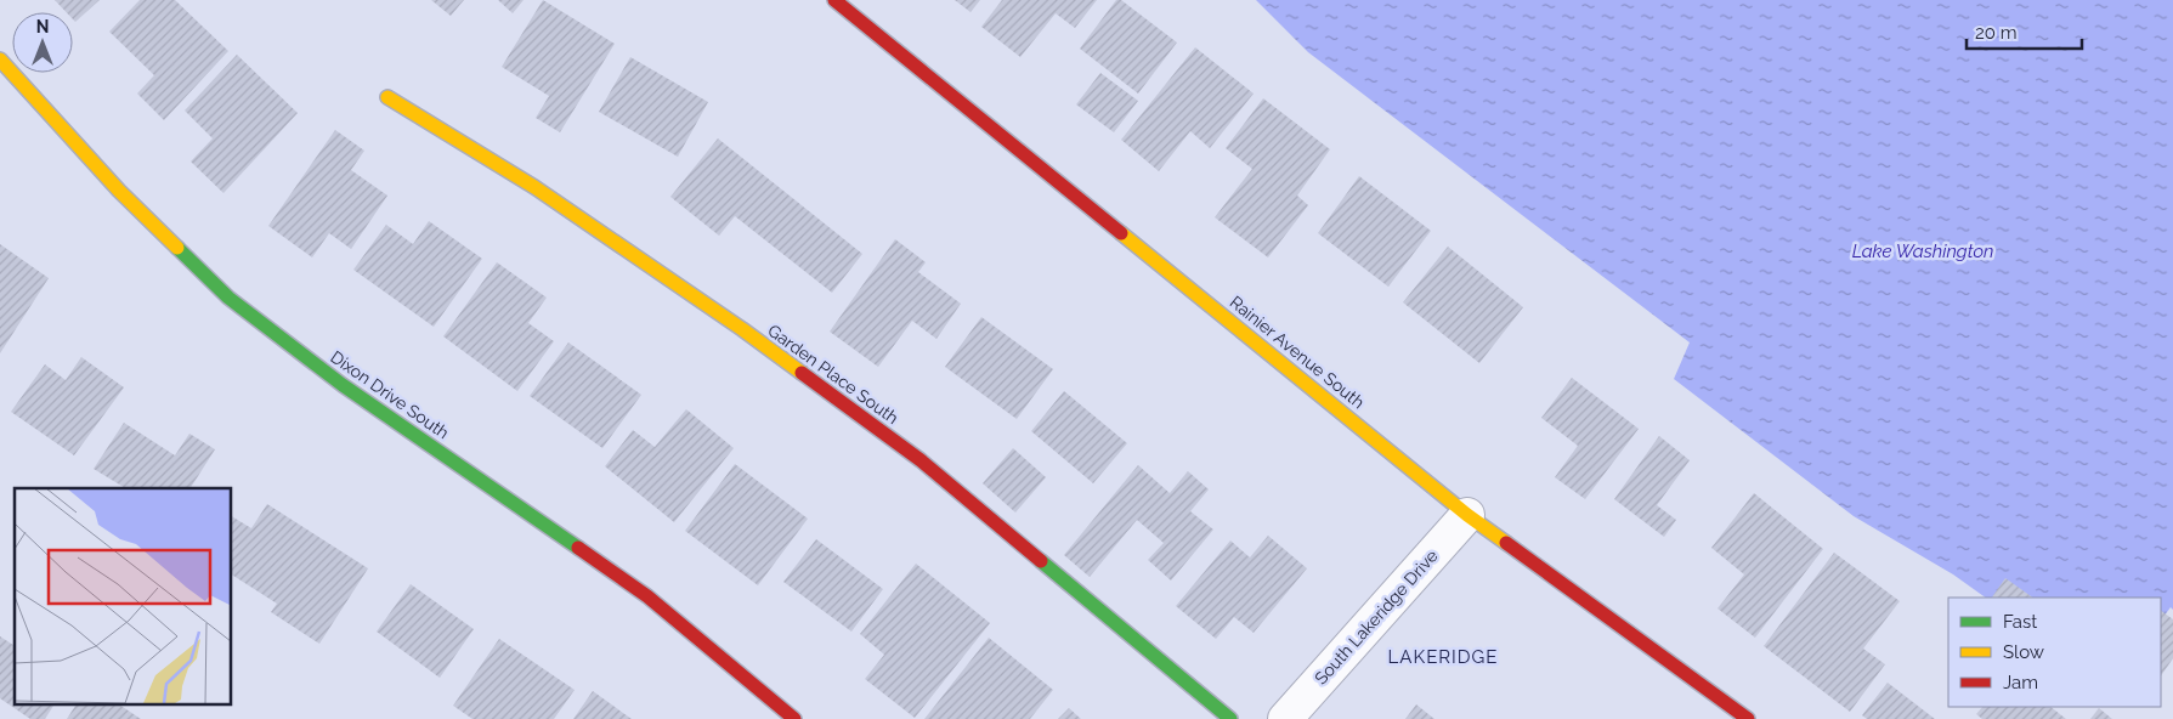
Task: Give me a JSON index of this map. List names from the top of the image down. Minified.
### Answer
{"streets":{"street":["Rainier Avenue South","Garden Place South","Dixon Drive South","South Lakeridge Drive"]},"crossings":[["Rainier Avenue South","South Lakeridge Drive"]],"districts":["LAKERIDGE"],"water":["Lake Washington"],"legend":["Fast","Slow","Jam"],"scale_bar":"20 m","north":"top"}
